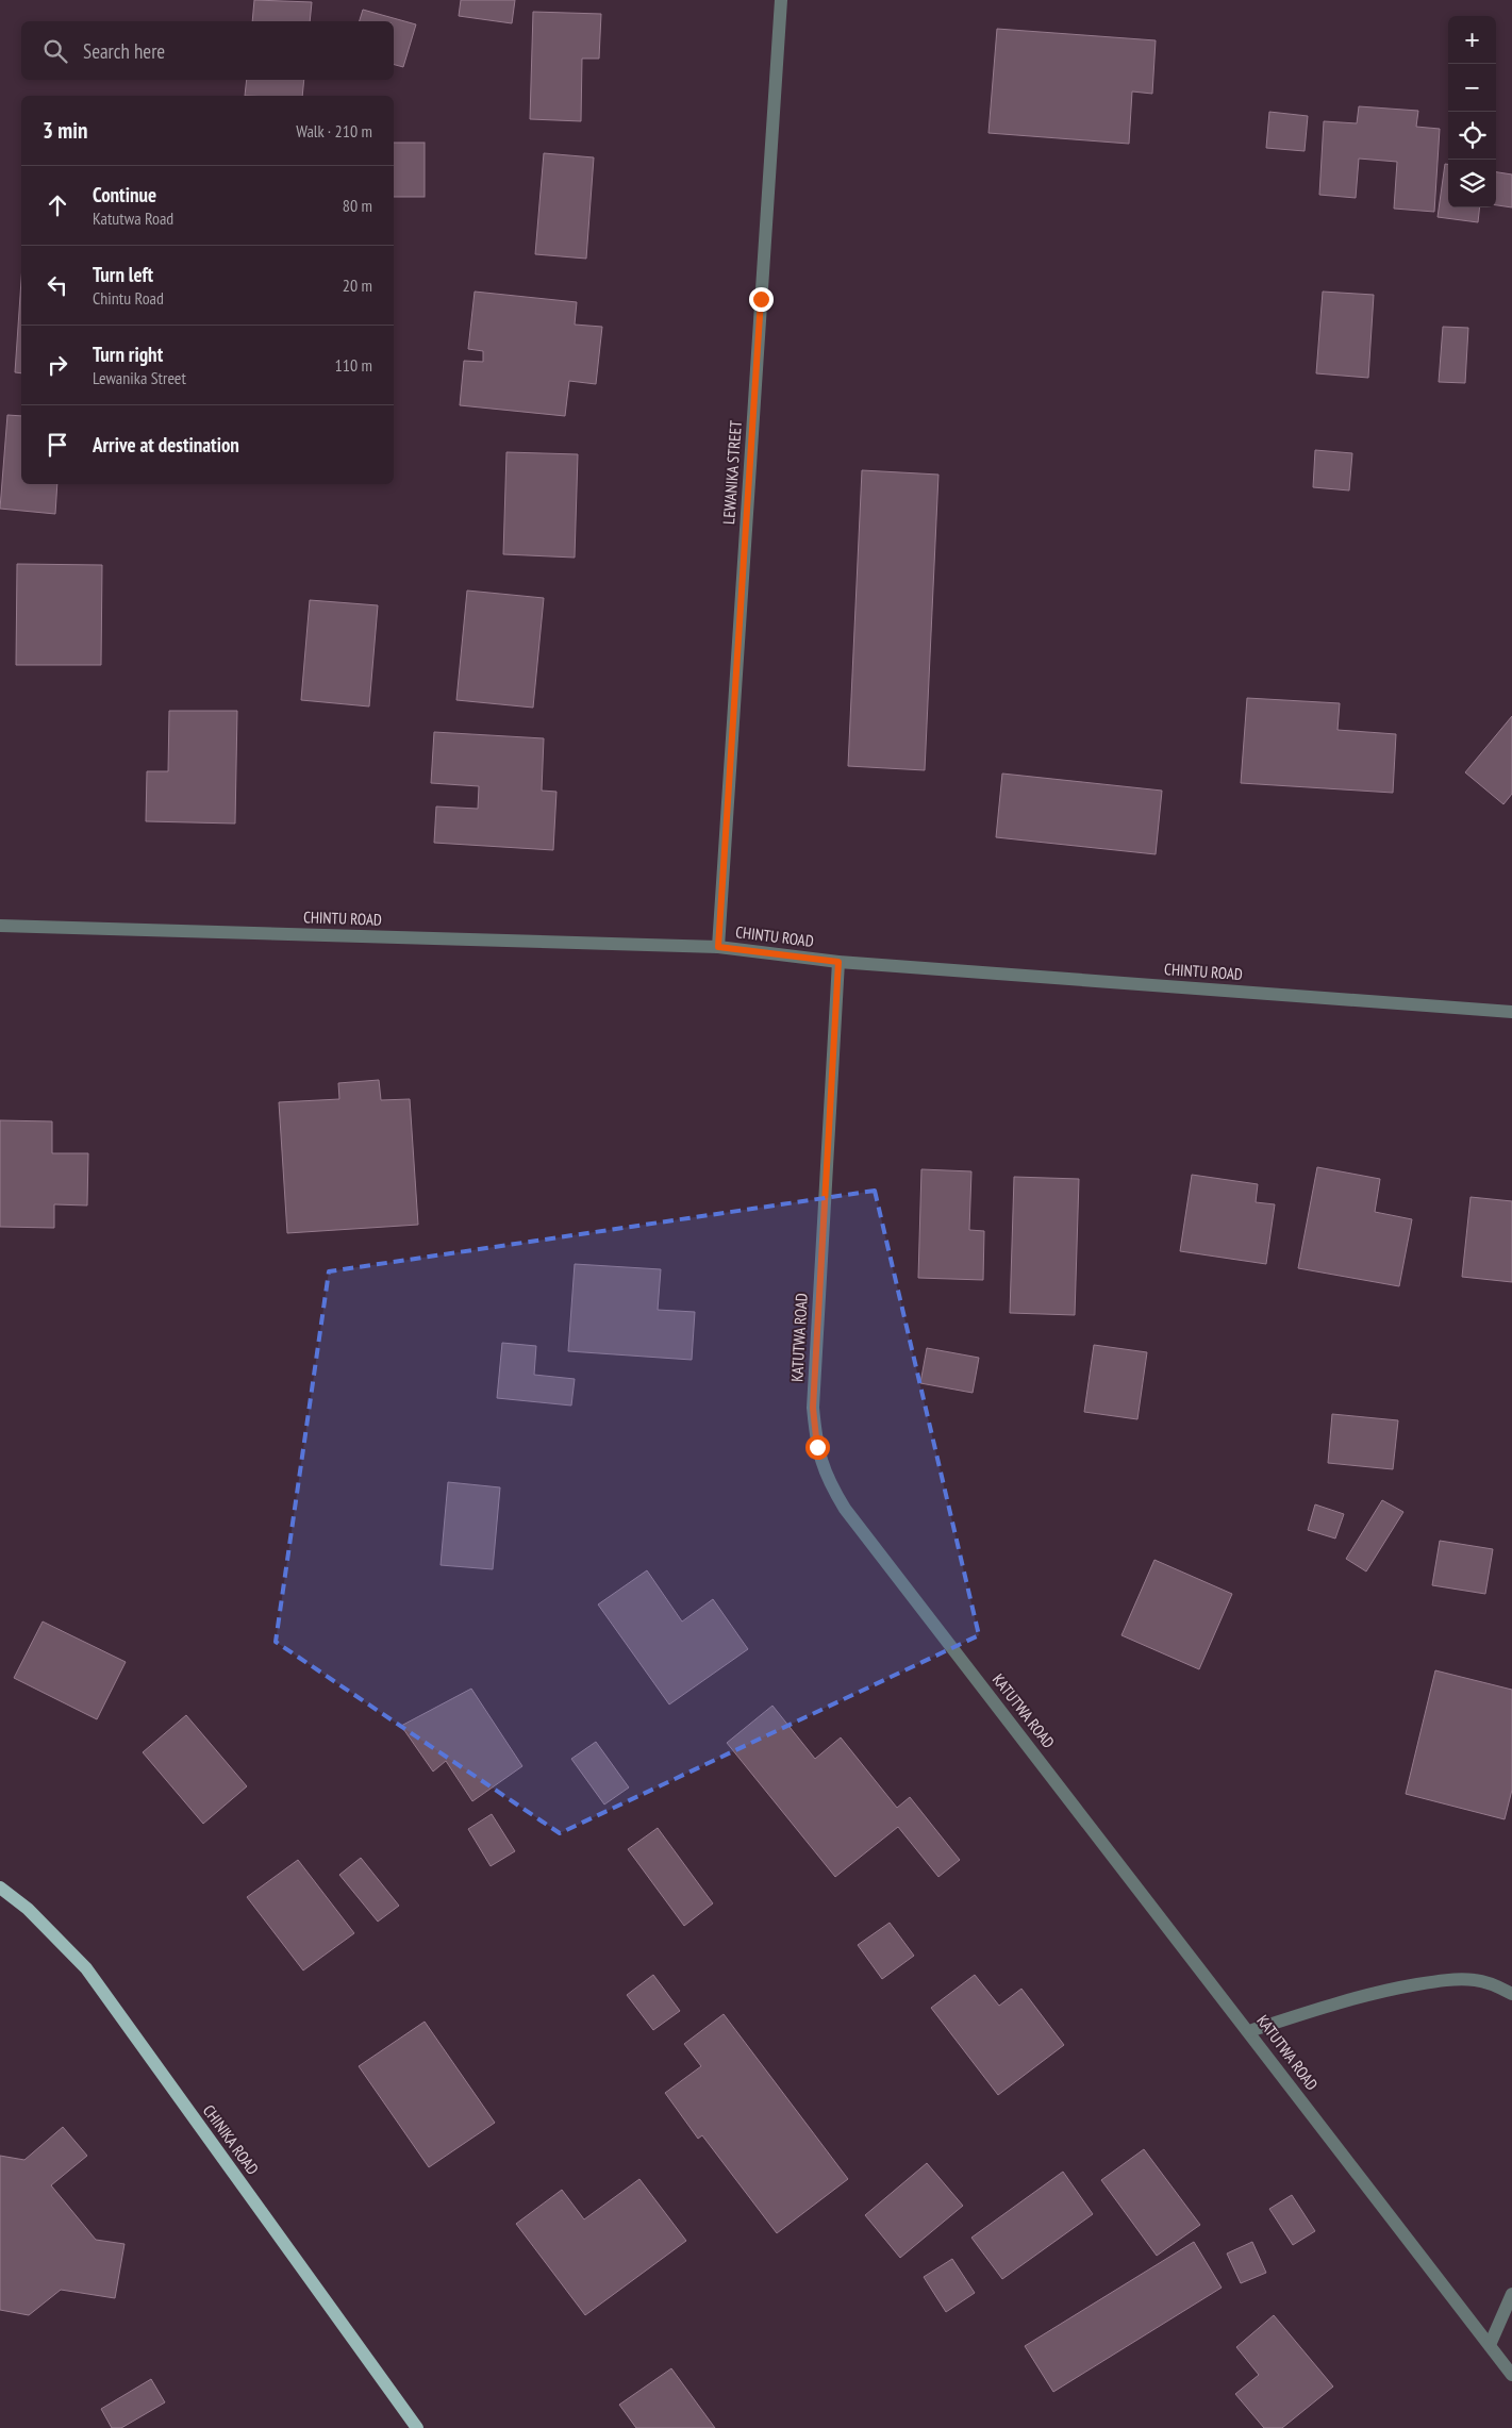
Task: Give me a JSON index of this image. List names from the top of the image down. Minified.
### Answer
{"streets":{"main road":["CHINIKA ROAD"],"street":["LEWANIKA STREET","CHINTU ROAD","KATUTWA ROAD"]},"crossings":[["LEWANIKA STREET","CHINTU ROAD"],["CHINTU ROAD","KATUTWA ROAD"]],"page":{"map_buttons":["+","−"],"search":"Search here","heading":["3 min","Walk · 210 m"],"list":[["Continue","Katutwa Road","80 m"],["Turn left","Chintu Road","20 m"],["Turn right","Lewanika Street","110 m"],"Arrive at destination"]}}
